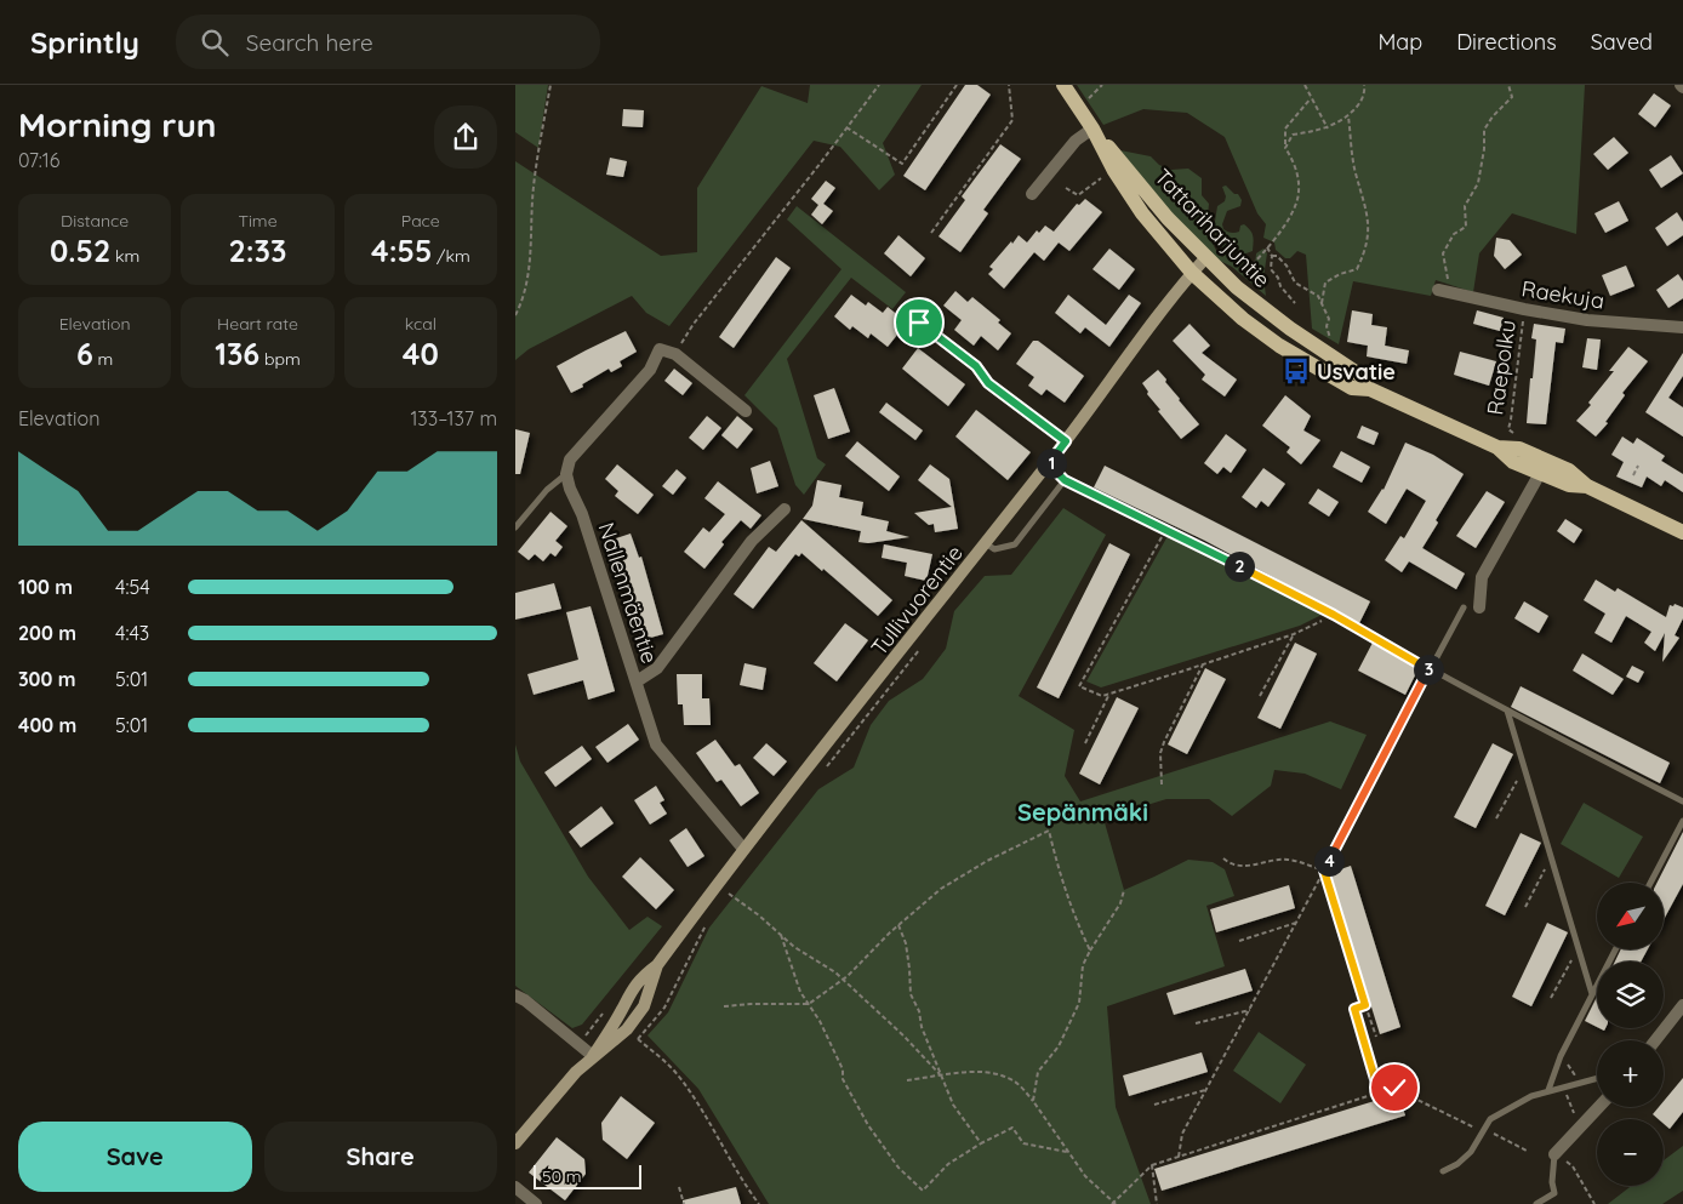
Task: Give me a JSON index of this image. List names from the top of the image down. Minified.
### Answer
{"streets":{"main road":["Tattariharjuntie","Tullivuorentie"],"street":["Raekuja","Nallenmäentie"],"path":["Raepolku"]},"crossings":[["Tattariharjuntie","Tullivuorentie"],["Raekuja","Raepolku"],["Nallenmäentie","Tullivuorentie"]],"districts":["Sepänmäki"],"places":{"bus stop":["Usvatie"]},"scale_bar":"50 m","north":"bottom left","page":{"header":"Sprintly","search":"Search here","nav":["Map","Directions","Saved"],"heading":["Morning run","07:16"],"stats":[["Distance","0.52 km"],["Time","2:33"],["Pace","4:55 /km"],["Elevation","6 m"],["Heart rate","136 bpm"],["kcal","40"]],"chart":["Elevation","133–137 m"],"pins":["1","2","3","4"],"list":[{"name":"100 m","note":"4:54"},{"name":"200 m","note":"4:43"},{"name":"300 m","note":"5:01"},{"name":"400 m","note":"5:01"}],"map_buttons":["+","−"],"buttons":["Save","Share"],"scale":"50 m"}}
